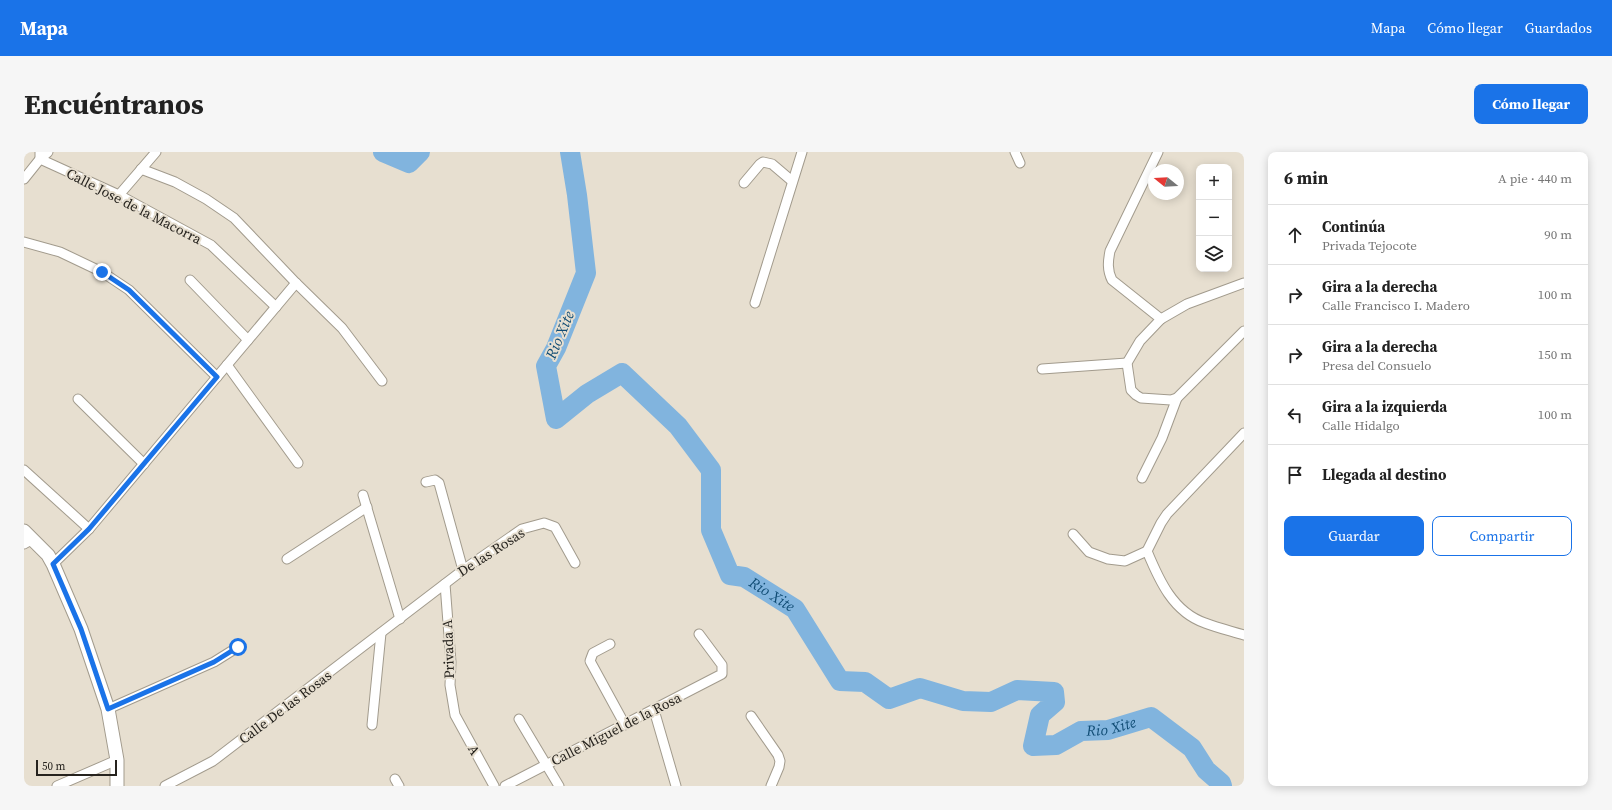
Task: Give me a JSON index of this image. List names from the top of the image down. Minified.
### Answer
{"streets":{"street":["Calle Jose de la Macorra","De las Rosas","Privada A","Calle De las Rosas","Calle Miguel de la Rosa","A"]},"crossings":[["De las Rosas","Privada A"],["De las Rosas","Calle De las Rosas"],["Privada A","A"]],"water":["Rio Xite"],"scale_bar":"50 m","north":"left","page":{"header":"Mapa","nav":["Mapa","Cómo llegar","Guardados"],"buttons":["Cómo llegar",["Guardar","Compartir"]],"title":"Encuéntranos","heading":["6 min","A pie · 440 m"],"map_buttons":["+","−"],"list":[["Continúa","Privada Tejocote","90 m"],["Gira a la derecha","Calle Francisco I. Madero","100 m"],["Gira a la derecha","Presa del Consuelo","150 m"],["Gira a la izquierda","Calle Hidalgo","100 m"],"Llegada al destino"],"scale":"50 m"}}
